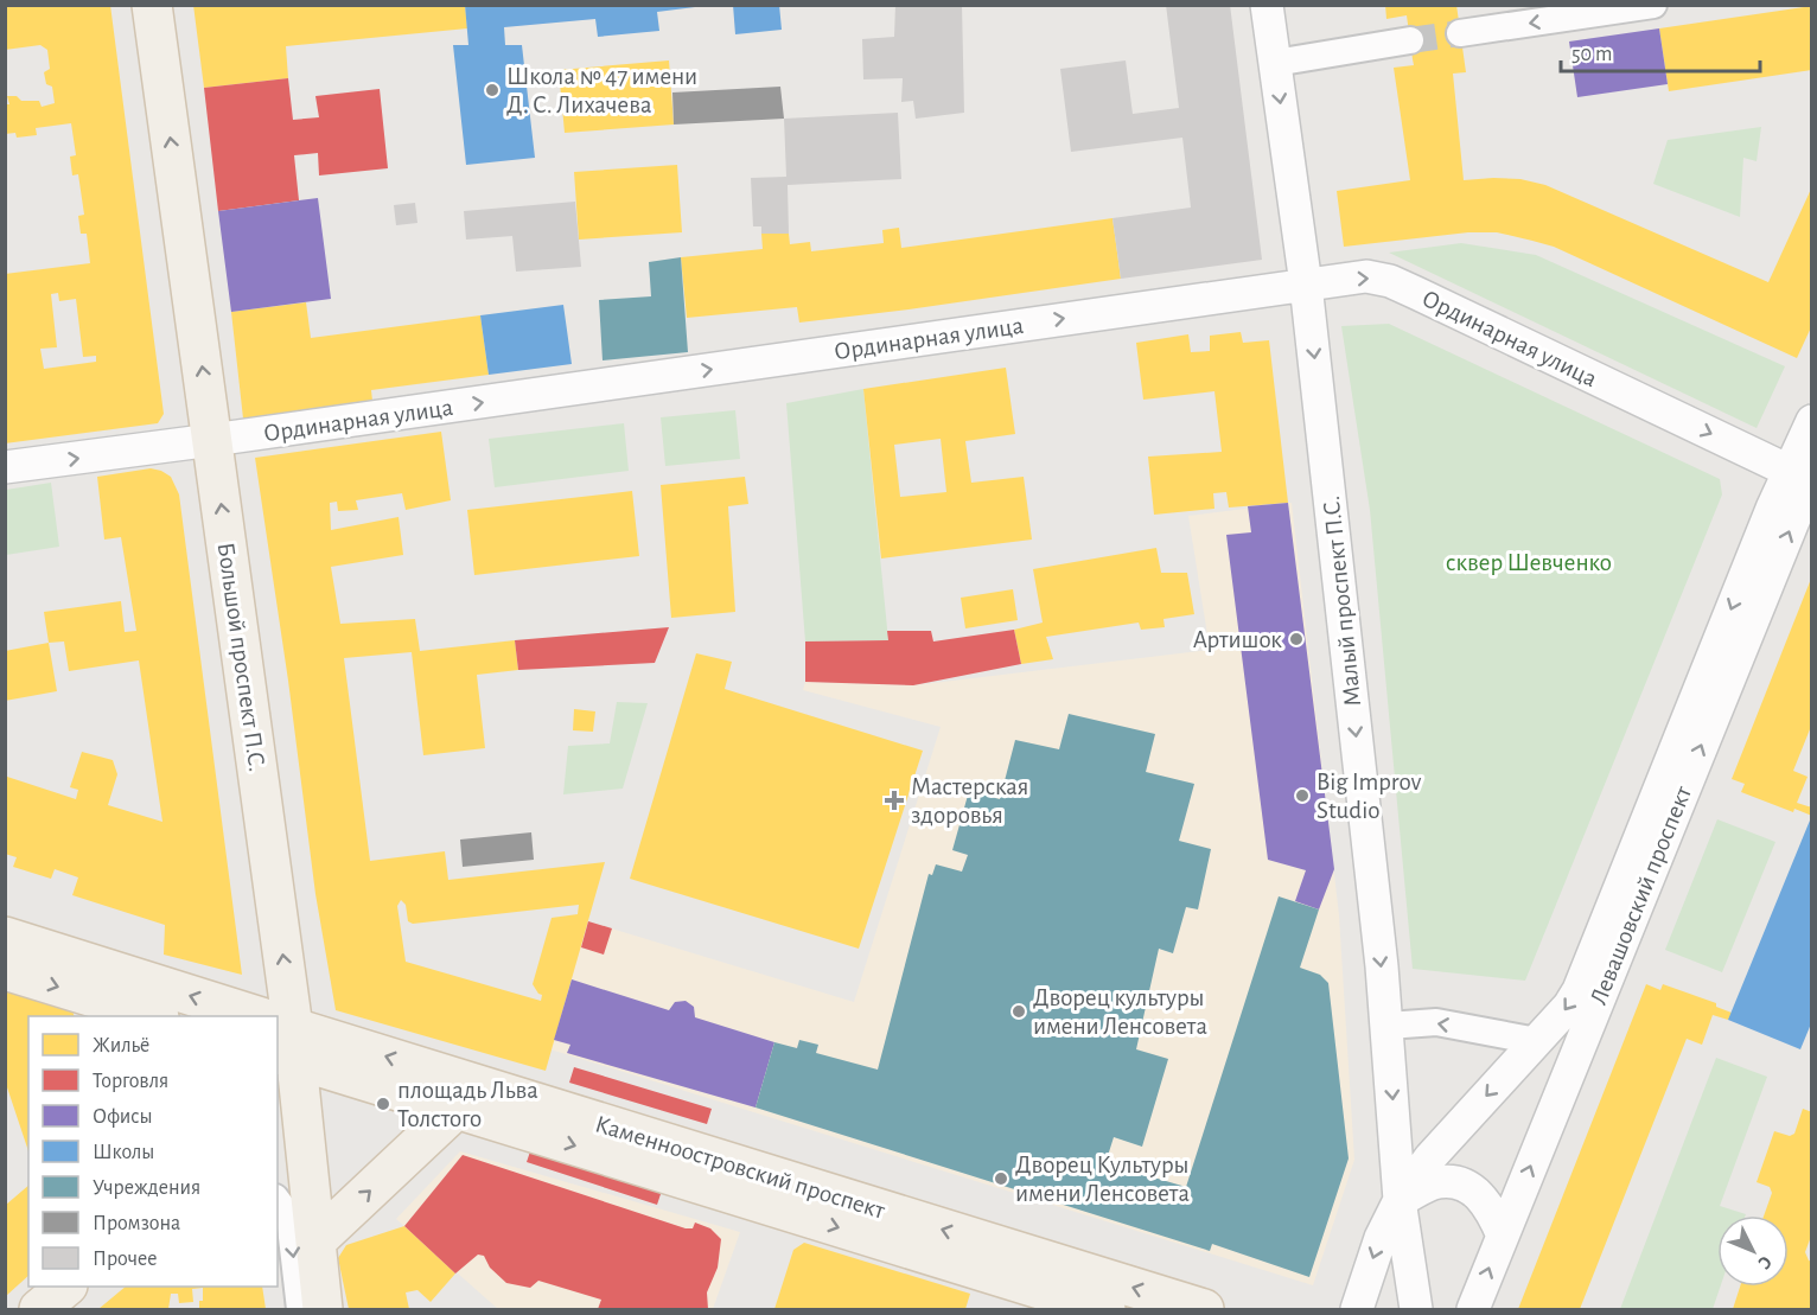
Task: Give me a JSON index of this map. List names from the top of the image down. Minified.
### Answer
{"streets":{"main road":["Большой проспект П.С.","Каменноостровский проспект"],"street":["Ординарная улица","Малый проспект П.С.","Левашовский проспект"]},"crossings":[["Ординарная улица","Малый проспект П.С."],["Ординарная улица","Большой проспект П.С."],["Ординарная улица","Левашовский проспект"],["Малый проспект П.С.","Левашовский проспект"],["Большой проспект П.С.","Каменноостровский проспект"]],"one_way":["Ординарная улица","Малый проспект П.С.","Большой проспект П.С."],"parks":["сквер Шевченко"],"places":{"other":["Школа № 47 имени Д. С. Лихачева","Артишок","Big Improv Studio","Дворец культуры имени Ленсовета","площадь Льва Толстого","Дворец Культуры имени Ленсовета"],"health":["Мастерская здоровья"]},"legend":["Жильё","Торговля","Офисы","Школы","Учреждения","Промзона","Прочее"],"scale_bar":"50 m","north":"bottom right"}
